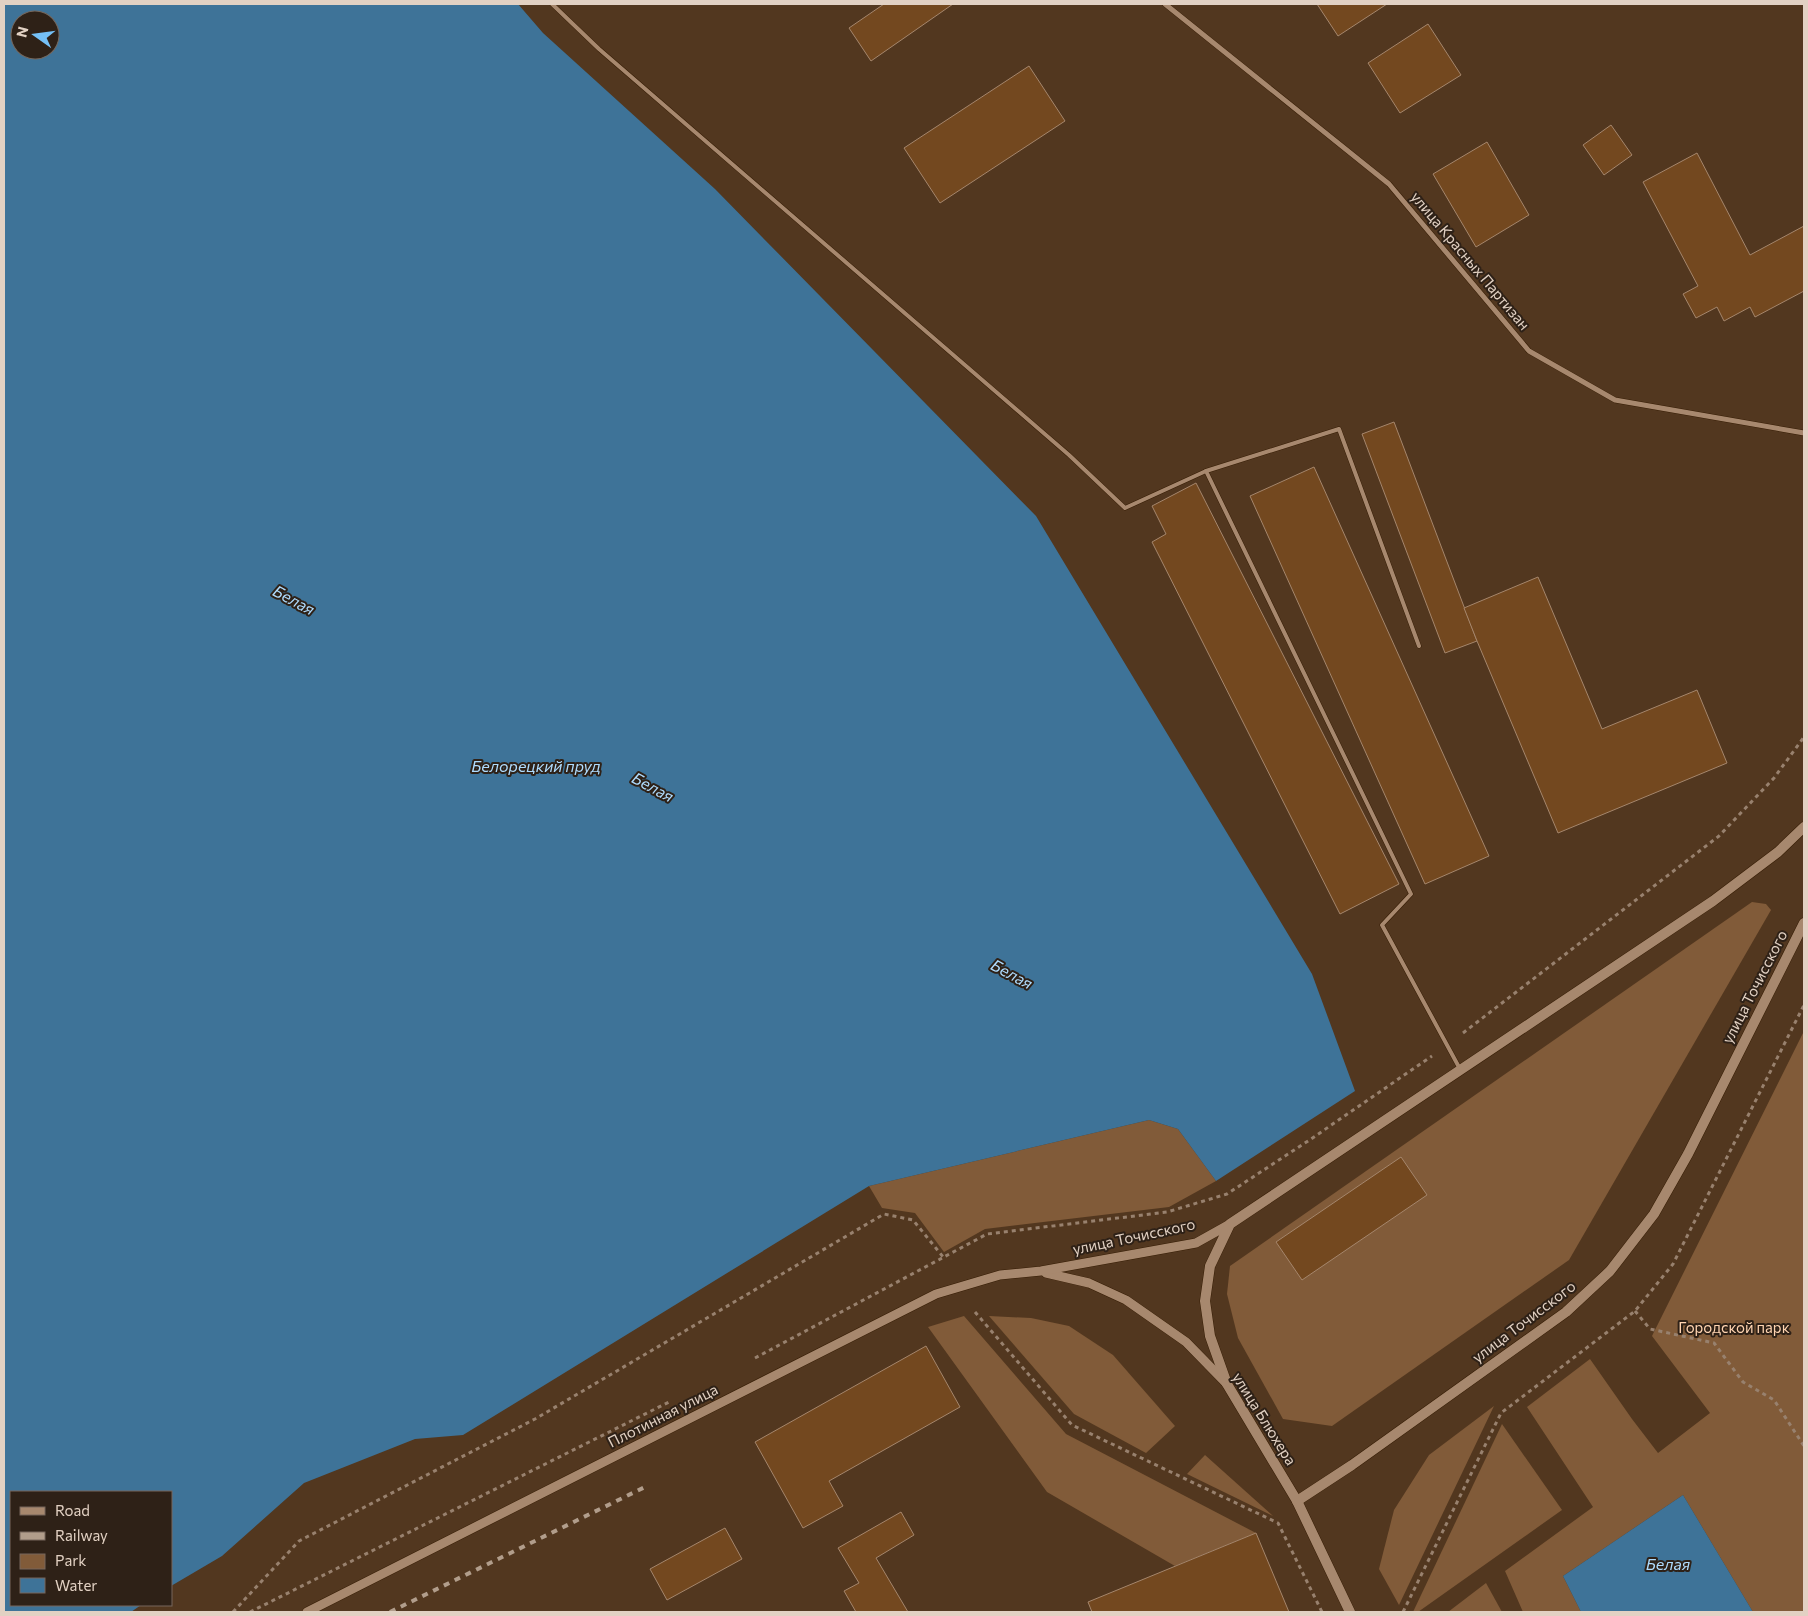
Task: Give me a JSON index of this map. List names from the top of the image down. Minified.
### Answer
{"streets":{"main road":["улица Точисского","улица Блюхера"],"street":["улица Красных Партизан","Плотинная улица"]},"crossings":[["улица Точисского","Плотинная улица"],["улица Точисского","улица Блюхера"],["Плотинная улица","улица Блюхера"]],"water":["Белая","Белорецкий пруд"],"parks":["Городской парк"],"legend":["Road","Railway","Park","Water"],"north":"left"}
